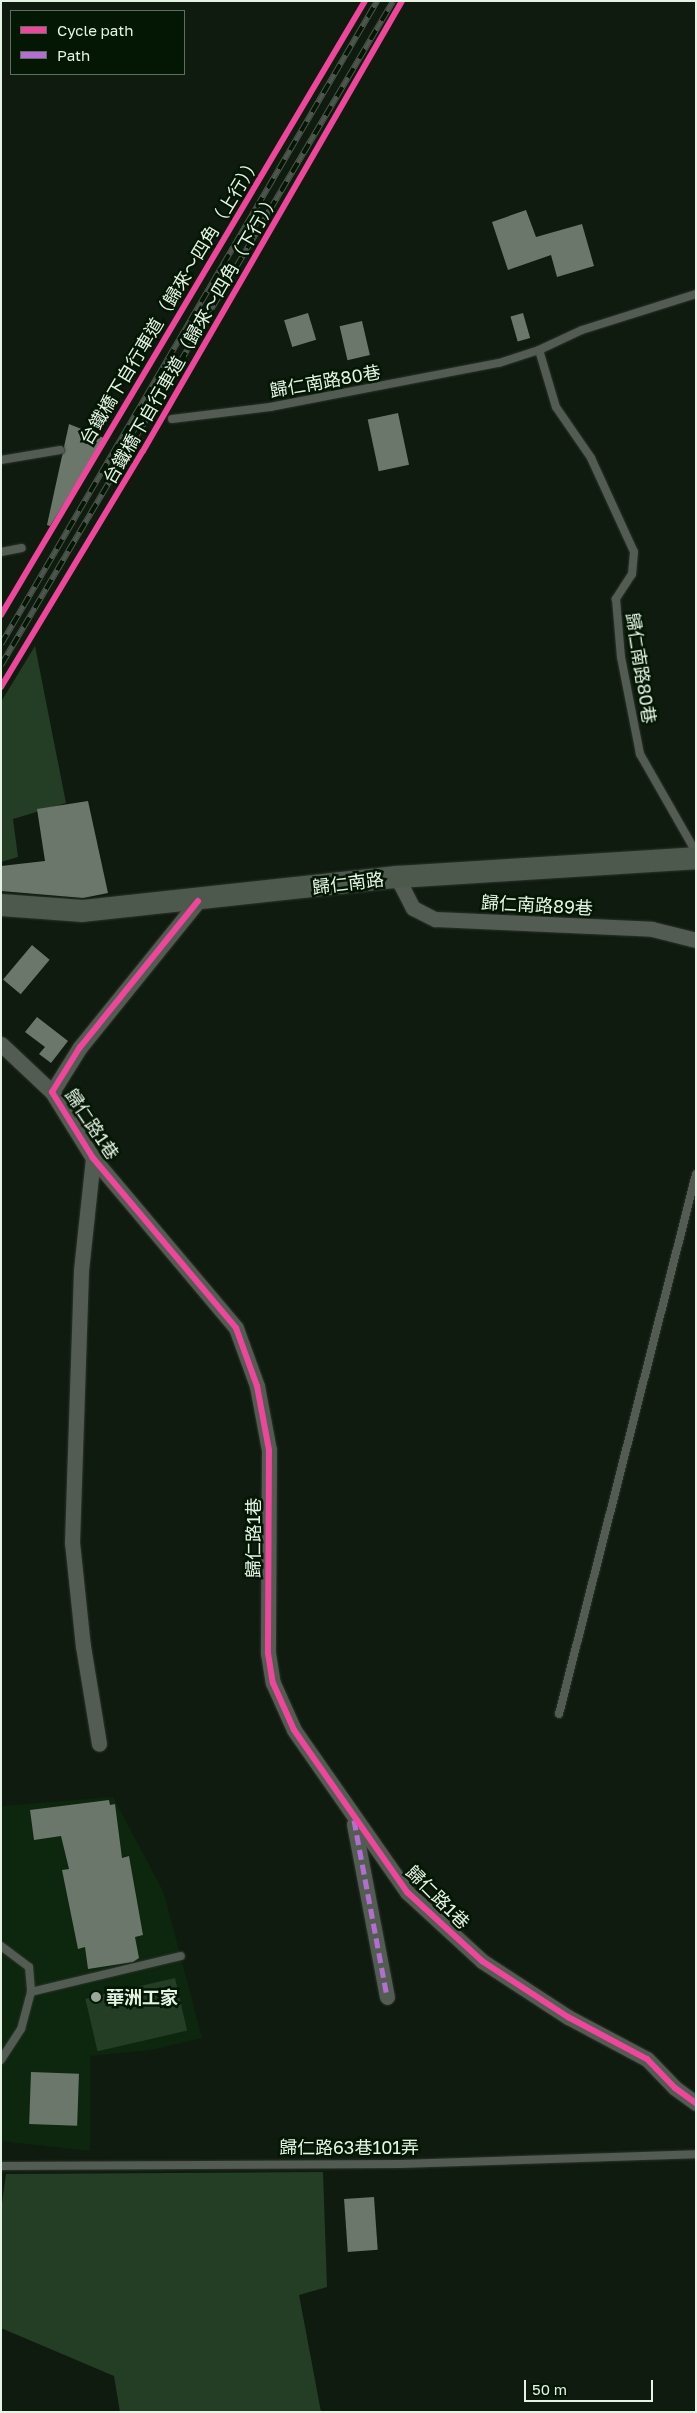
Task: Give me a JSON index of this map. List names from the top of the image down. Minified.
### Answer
{"streets":{"street":["歸仁南路","歸仁南路89巷","歸仁路1巷"],"lane":["歸仁南路80巷","歸仁路63巷101弄"],"cycle path":["台鐵橋下自行車道（歸來～四角（上行））","台鐵橋下自行車道（歸來～四角（下行））"]},"crossings":[["歸仁南路","歸仁南路89巷"],["歸仁南路","歸仁路1巷"]],"places":["華洲工家"],"legend":["Cycle path","Path"],"scale_bar":"50 m"}
